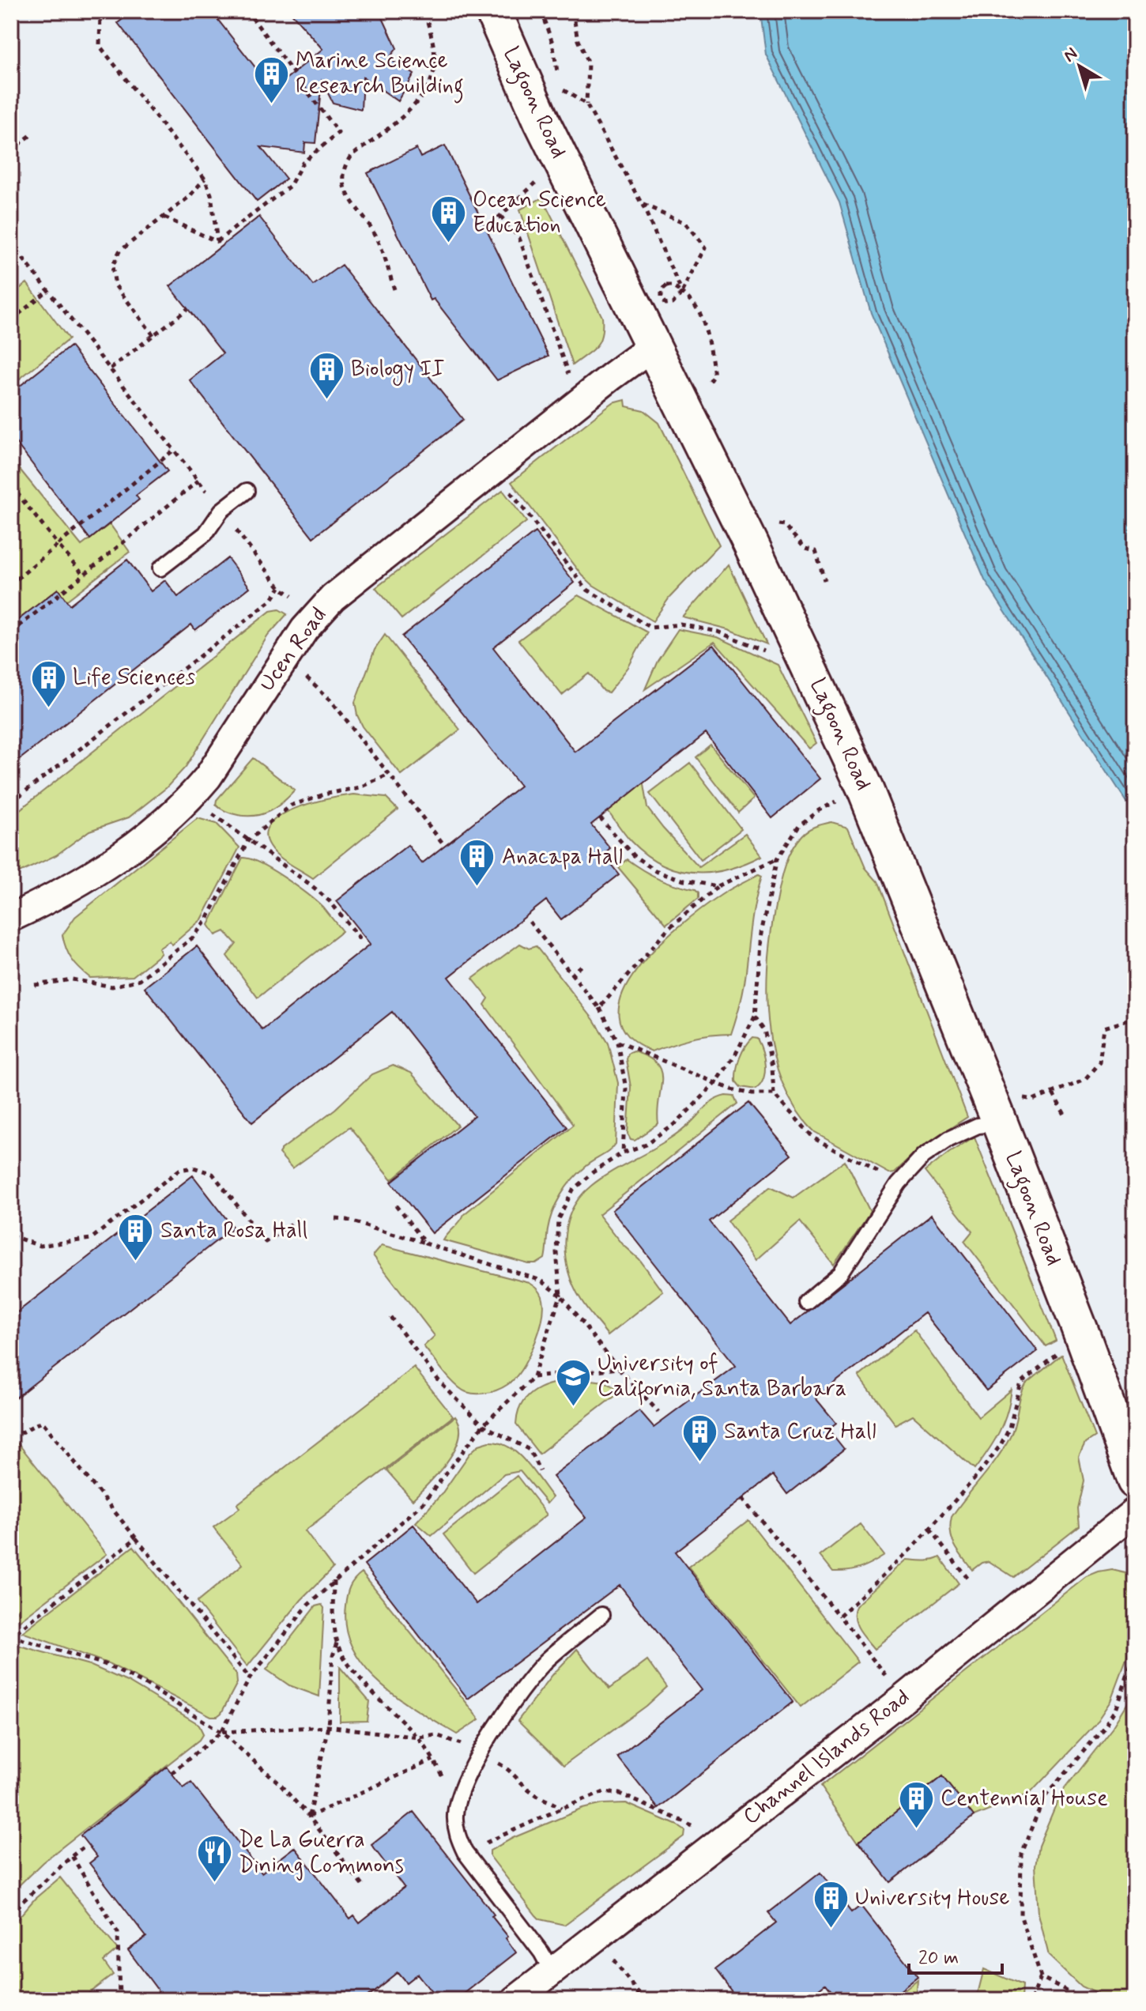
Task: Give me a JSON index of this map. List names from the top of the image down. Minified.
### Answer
{"streets":{"street":["Lagoon Road","Ucen Road","Channel Islands Road"]},"crossings":[["Lagoon Road","Ucen Road"]],"places":{"building":["Marine Science Research Building","Ocean Science Education","Biology II","Life Sciences","Anacapa Hall","Santa Rosa Hall","Santa Cruz Hall","Centennial House","University House"],"school or university":["University of California, Santa Barbara"],"restaurant":["De La Guerra Dining Commons"]},"scale_bar":"20 m","north":"top left"}
